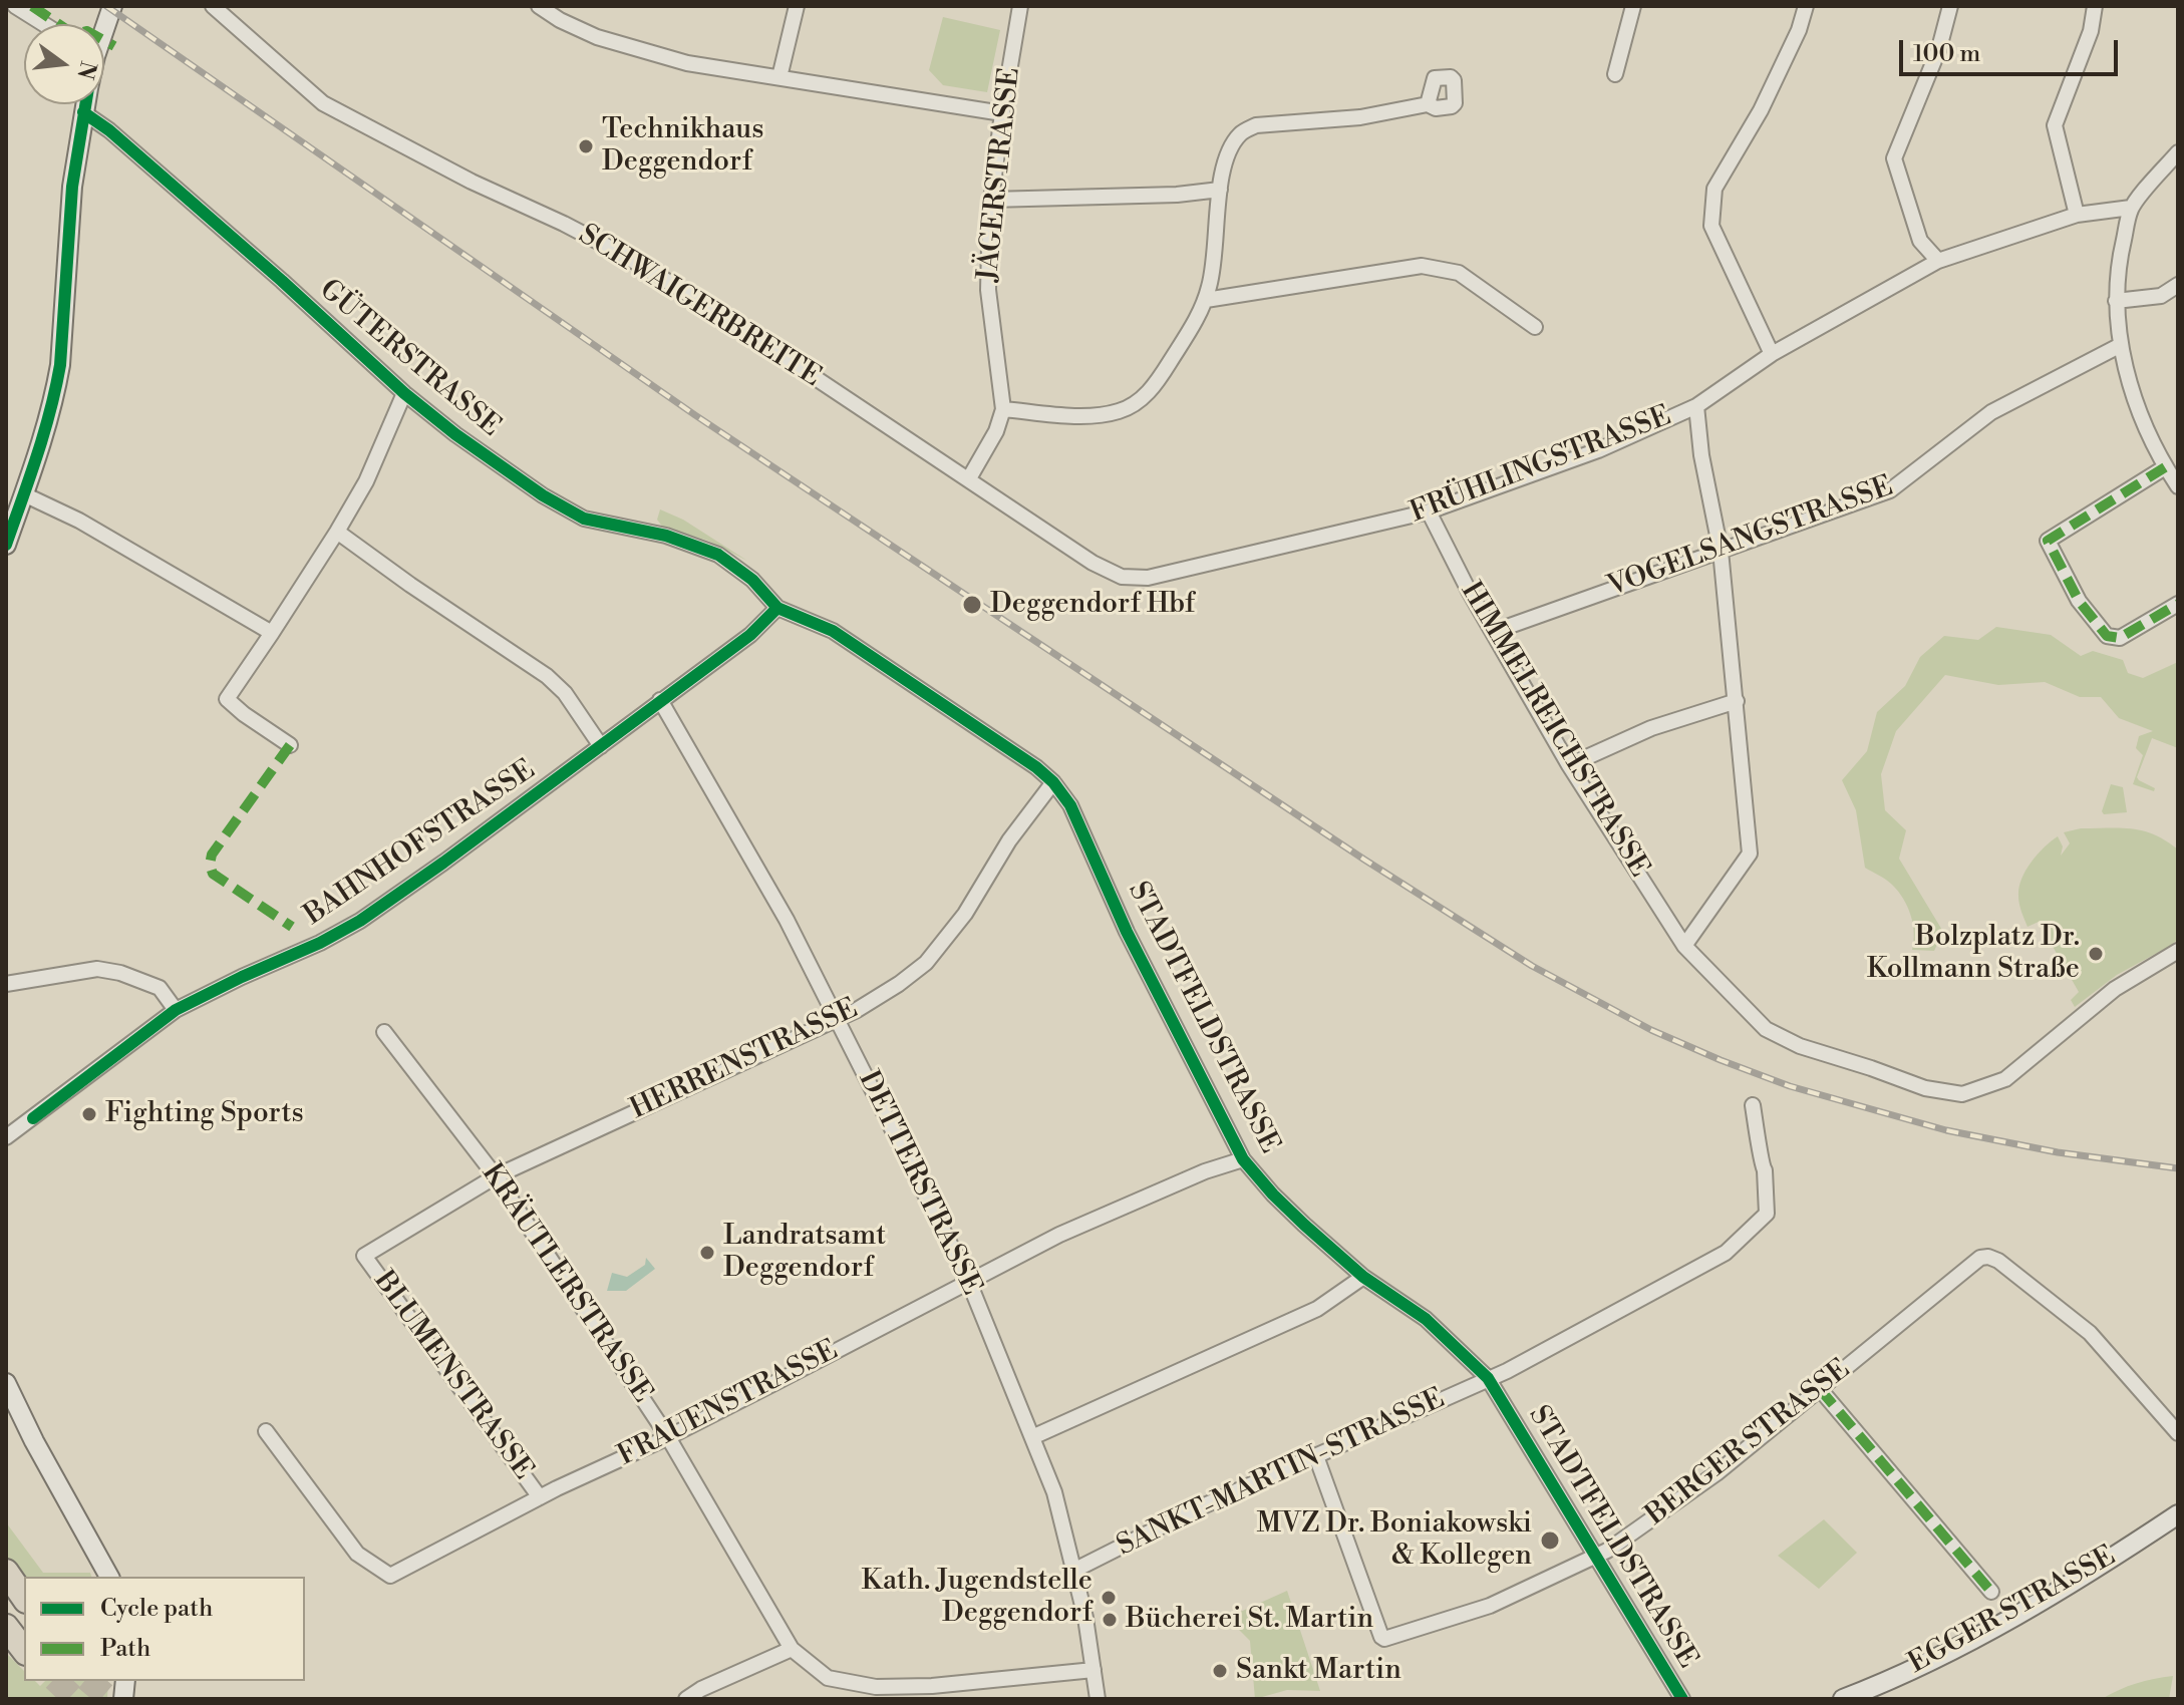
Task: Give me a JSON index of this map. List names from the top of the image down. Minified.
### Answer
{"streets":{"street":["JÄGERSTRASSE","SCHWAIGERBREITE","GÜTERSTRASSE","FRÜHLINGSTRASSE","VOGELSANGSTRASSE","HIMMELREICHSTRASSE","BAHNHOFSTRASSE","STADTFELDSTRASSE","HERRENSTRASSE","DETTERSTRASSE","KRÄUTLERSTRASSE","BLUMENSTRASSE","FRAUENSTRASSE","BERGER STRASSE","SANKT-MARTIN-STRASSE","EGGER STRASSE"]},"crossings":[["SCHWAIGERBREITE","FRÜHLINGSTRASSE"],["GÜTERSTRASSE","BAHNHOFSTRASSE"],["GÜTERSTRASSE","STADTFELDSTRASSE"],["FRÜHLINGSTRASSE","HIMMELREICHSTRASSE"],["VOGELSANGSTRASSE","HIMMELREICHSTRASSE"],["BAHNHOFSTRASSE","STADTFELDSTRASSE"],["BAHNHOFSTRASSE","DETTERSTRASSE"],["STADTFELDSTRASSE","HERRENSTRASSE"],["STADTFELDSTRASSE","FRAUENSTRASSE"],["STADTFELDSTRASSE","BERGER STRASSE"],["STADTFELDSTRASSE","SANKT-MARTIN-STRASSE"],["HERRENSTRASSE","DETTERSTRASSE"],["HERRENSTRASSE","KRÄUTLERSTRASSE"],["HERRENSTRASSE","BLUMENSTRASSE"],["DETTERSTRASSE","KRÄUTLERSTRASSE"],["DETTERSTRASSE","FRAUENSTRASSE"],["DETTERSTRASSE","SANKT-MARTIN-STRASSE"],["KRÄUTLERSTRASSE","FRAUENSTRASSE"],["BLUMENSTRASSE","FRAUENSTRASSE"],["BERGER STRASSE","SANKT-MARTIN-STRASSE"]],"places":["Technikhaus Deggendorf","Deggendorf Hbf","Bolzplatz Dr. Kollmann Straße","Fighting Sports","Landratsamt Deggendorf","MVZ Dr. Boniakowski & Kollegen","Kath. Jugendstelle Deggendorf","Bücherei St. Martin","Sankt Martin"],"legend":["Cycle path","Path"],"scale_bar":"100 m","north":"right"}
